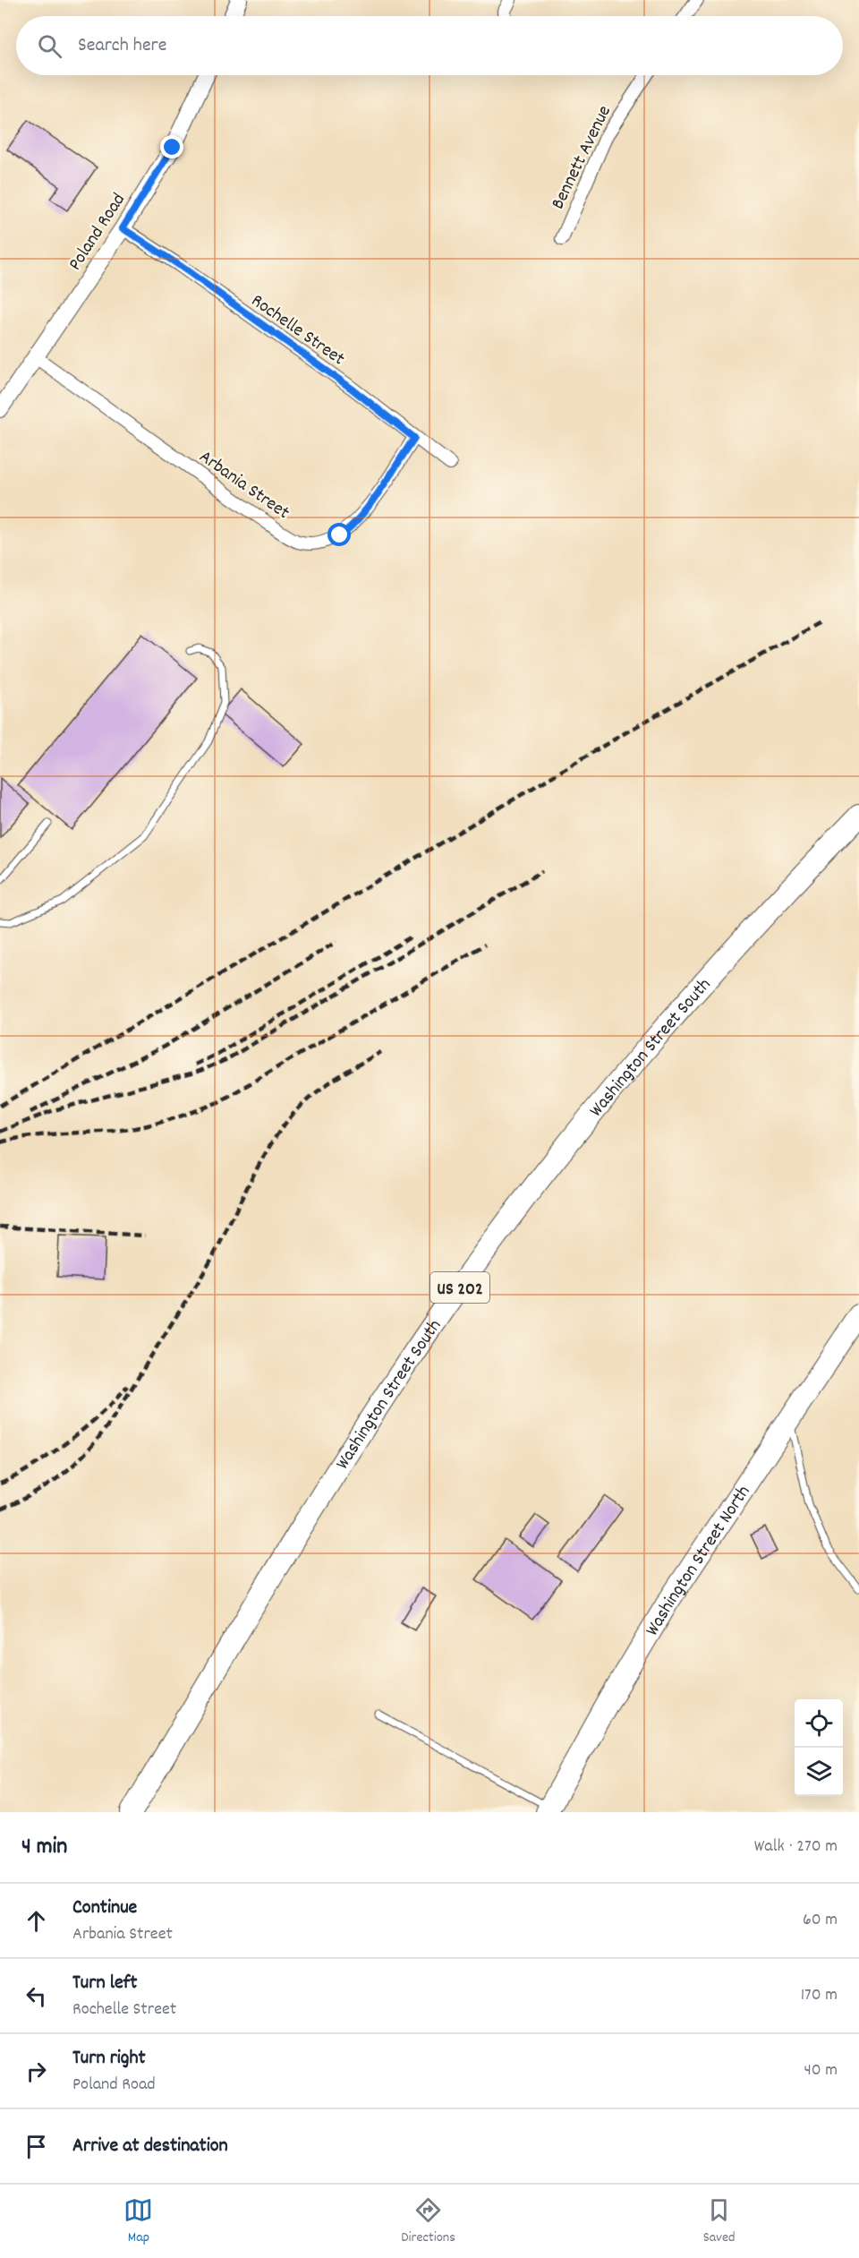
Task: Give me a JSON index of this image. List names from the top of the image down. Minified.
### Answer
{"streets":{"highway":["Washington Street South","US 202","Washington Street North"],"street":["Bennett Avenue","Poland Road","Rochelle Street","Arbania Street"]},"crossings":[["Poland Road","Rochelle Street"],["Poland Road","Arbania Street"],["Rochelle Street","Arbania Street"]],"page":{"search":"Search here","heading":["4 min","Walk · 270 m"],"list":[["Continue","Arbania Street","60 m"],["Turn left","Rochelle Street","170 m"],["Turn right","Poland Road","40 m"],"Arrive at destination"],"nav":["Map","Directions","Saved"]}}
